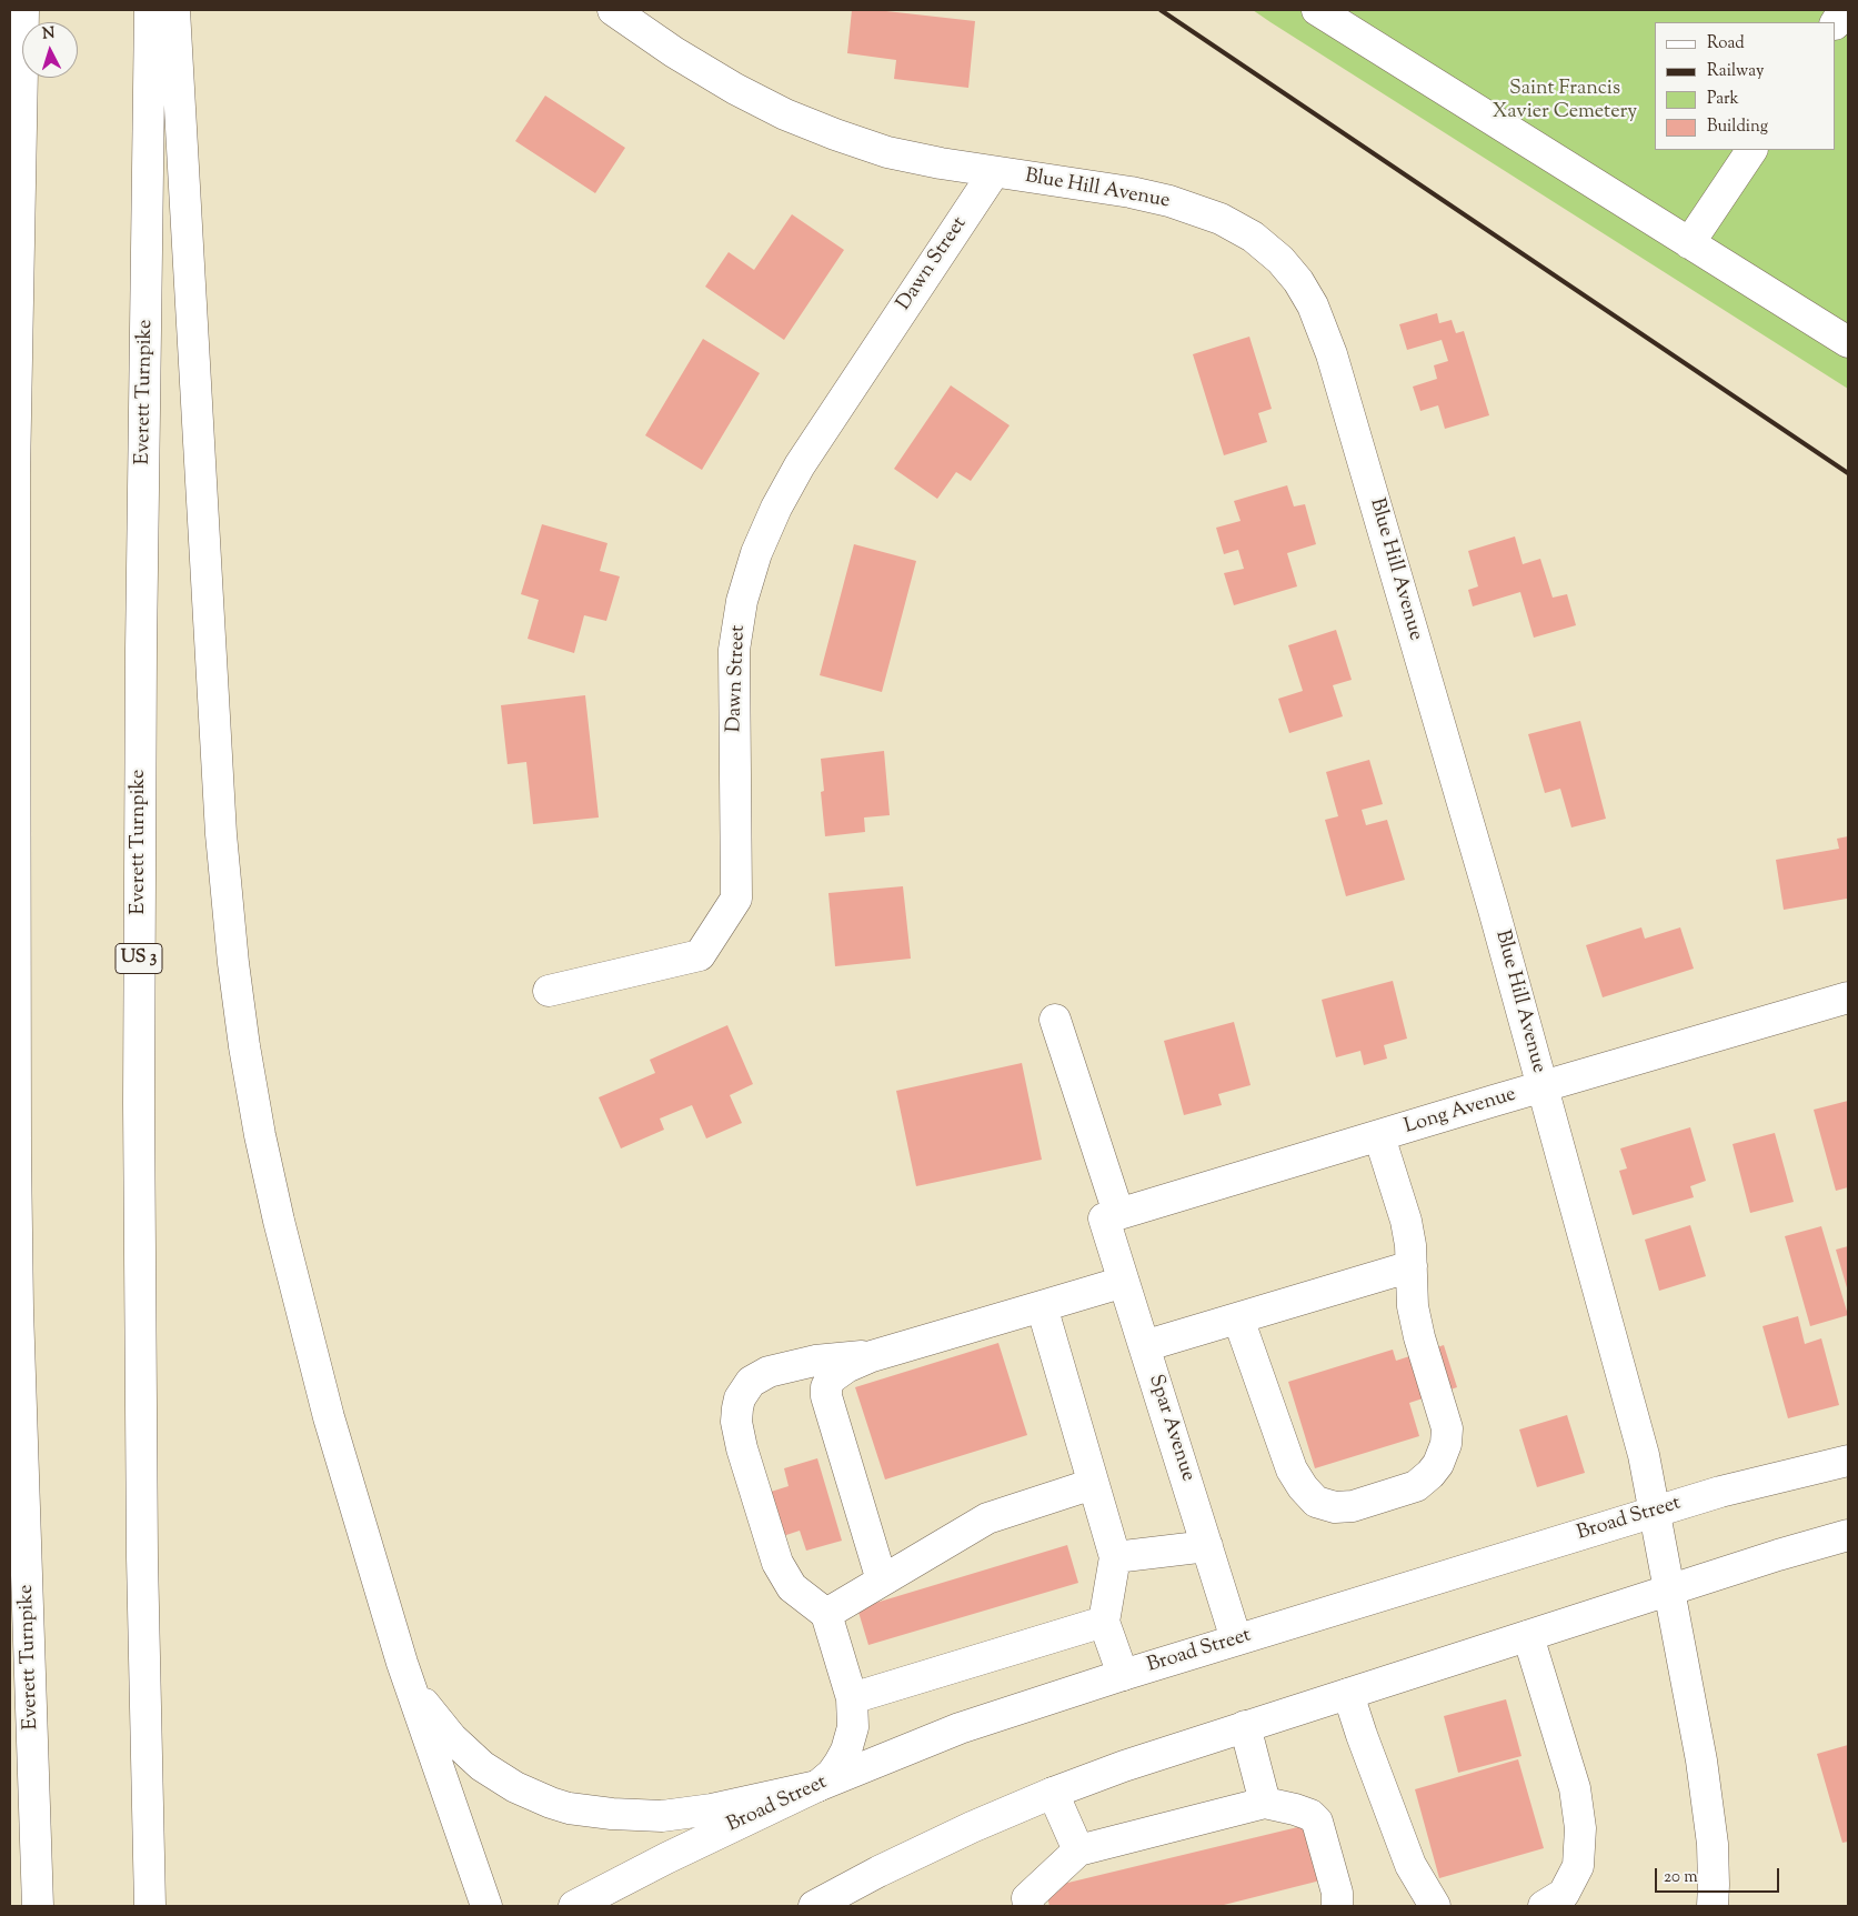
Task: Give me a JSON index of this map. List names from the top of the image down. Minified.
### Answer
{"streets":{"main road":["Blue Hill Avenue","Dawn Street","Everett Turnpike","US 3","Long Avenue","Spar Avenue","Broad Street"]},"crossings":[["Blue Hill Avenue","Dawn Street"],["Blue Hill Avenue","Long Avenue"],["Blue Hill Avenue","Broad Street"],["Long Avenue","Spar Avenue"],["Spar Avenue","Broad Street"]],"parks":["Saint Francis Xavier Cemetery"],"legend":["Road","Railway","Park","Building"],"scale_bar":"20 m","north":"top"}
